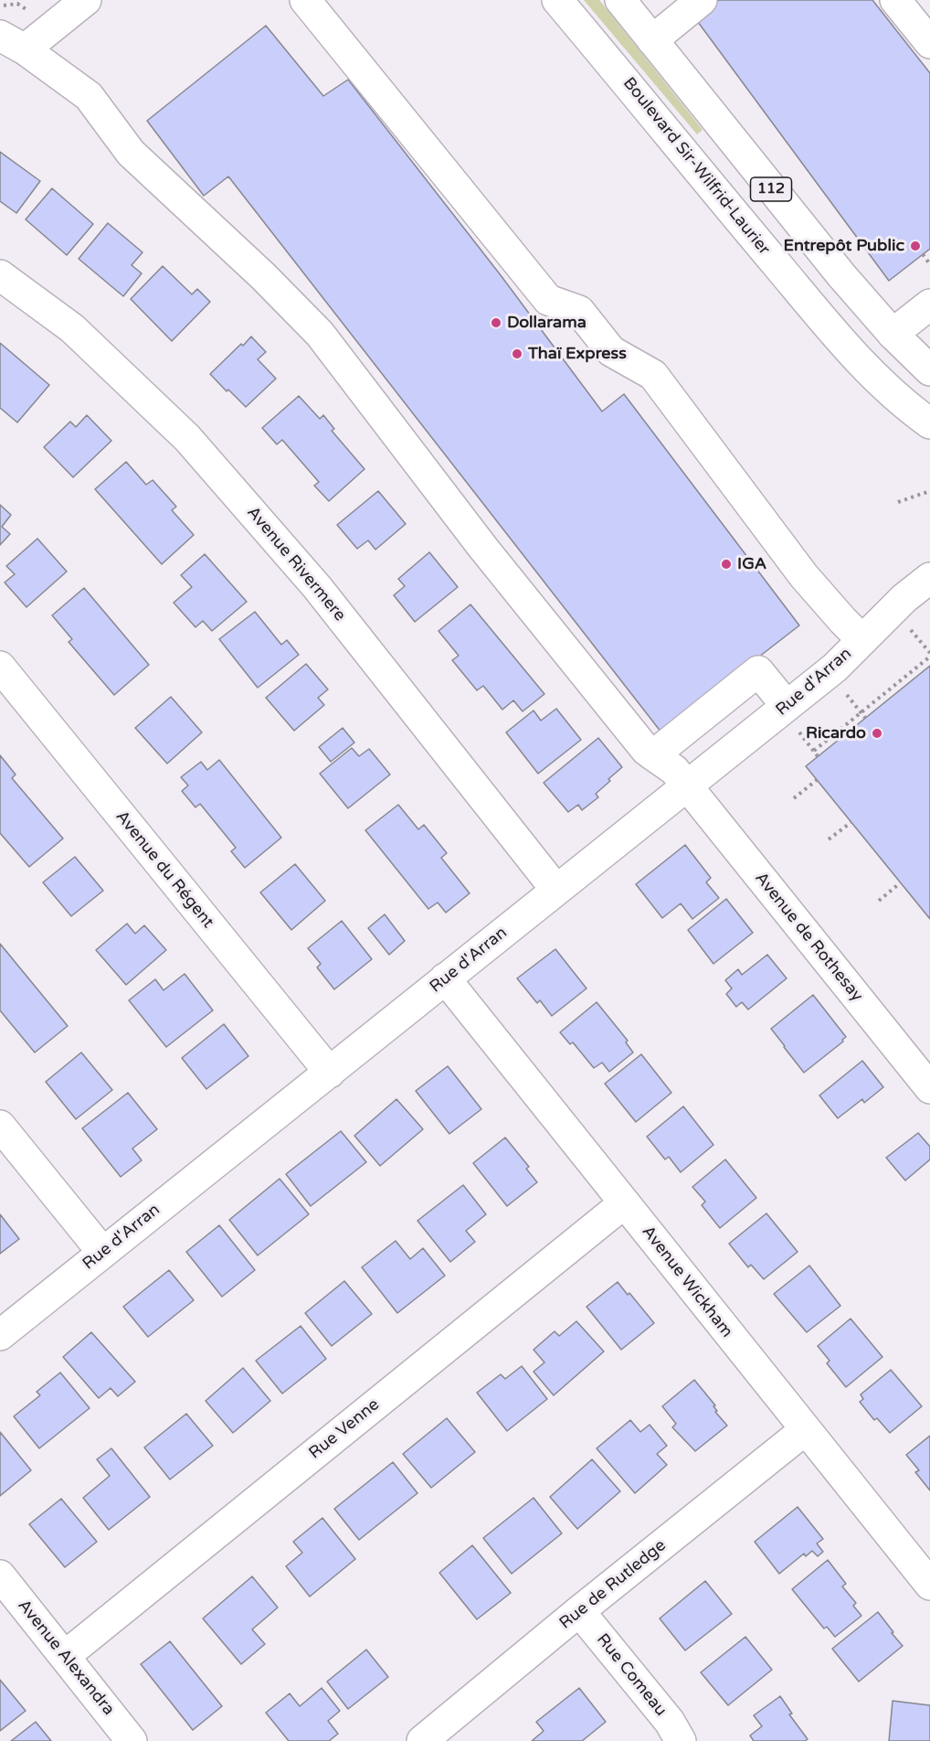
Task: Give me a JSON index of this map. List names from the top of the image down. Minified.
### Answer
{"streets":{"street":["Boulevard Sir-Wilfrid-Laurier","112","Avenue Rivermere","Rue d'Arran","Avenue du Régent","Avenue de Rothesay","Avenue Wickham","Rue Venne","Rue de Rutledge","Avenue Alexandra","Rue Comeau"]},"crossings":[["Avenue Rivermere","Rue d'Arran"],["Rue d'Arran","Avenue du Régent"],["Rue d'Arran","Avenue de Rothesay"],["Rue d'Arran","Avenue Wickham"],["Avenue Wickham","Rue Venne"],["Avenue Wickham","Rue de Rutledge"],["Rue Venne","Avenue Alexandra"],["Rue de Rutledge","Rue Comeau"]],"places":["Entrepôt Public","Dollarama","Thaï Express","IGA","Ricardo"]}
